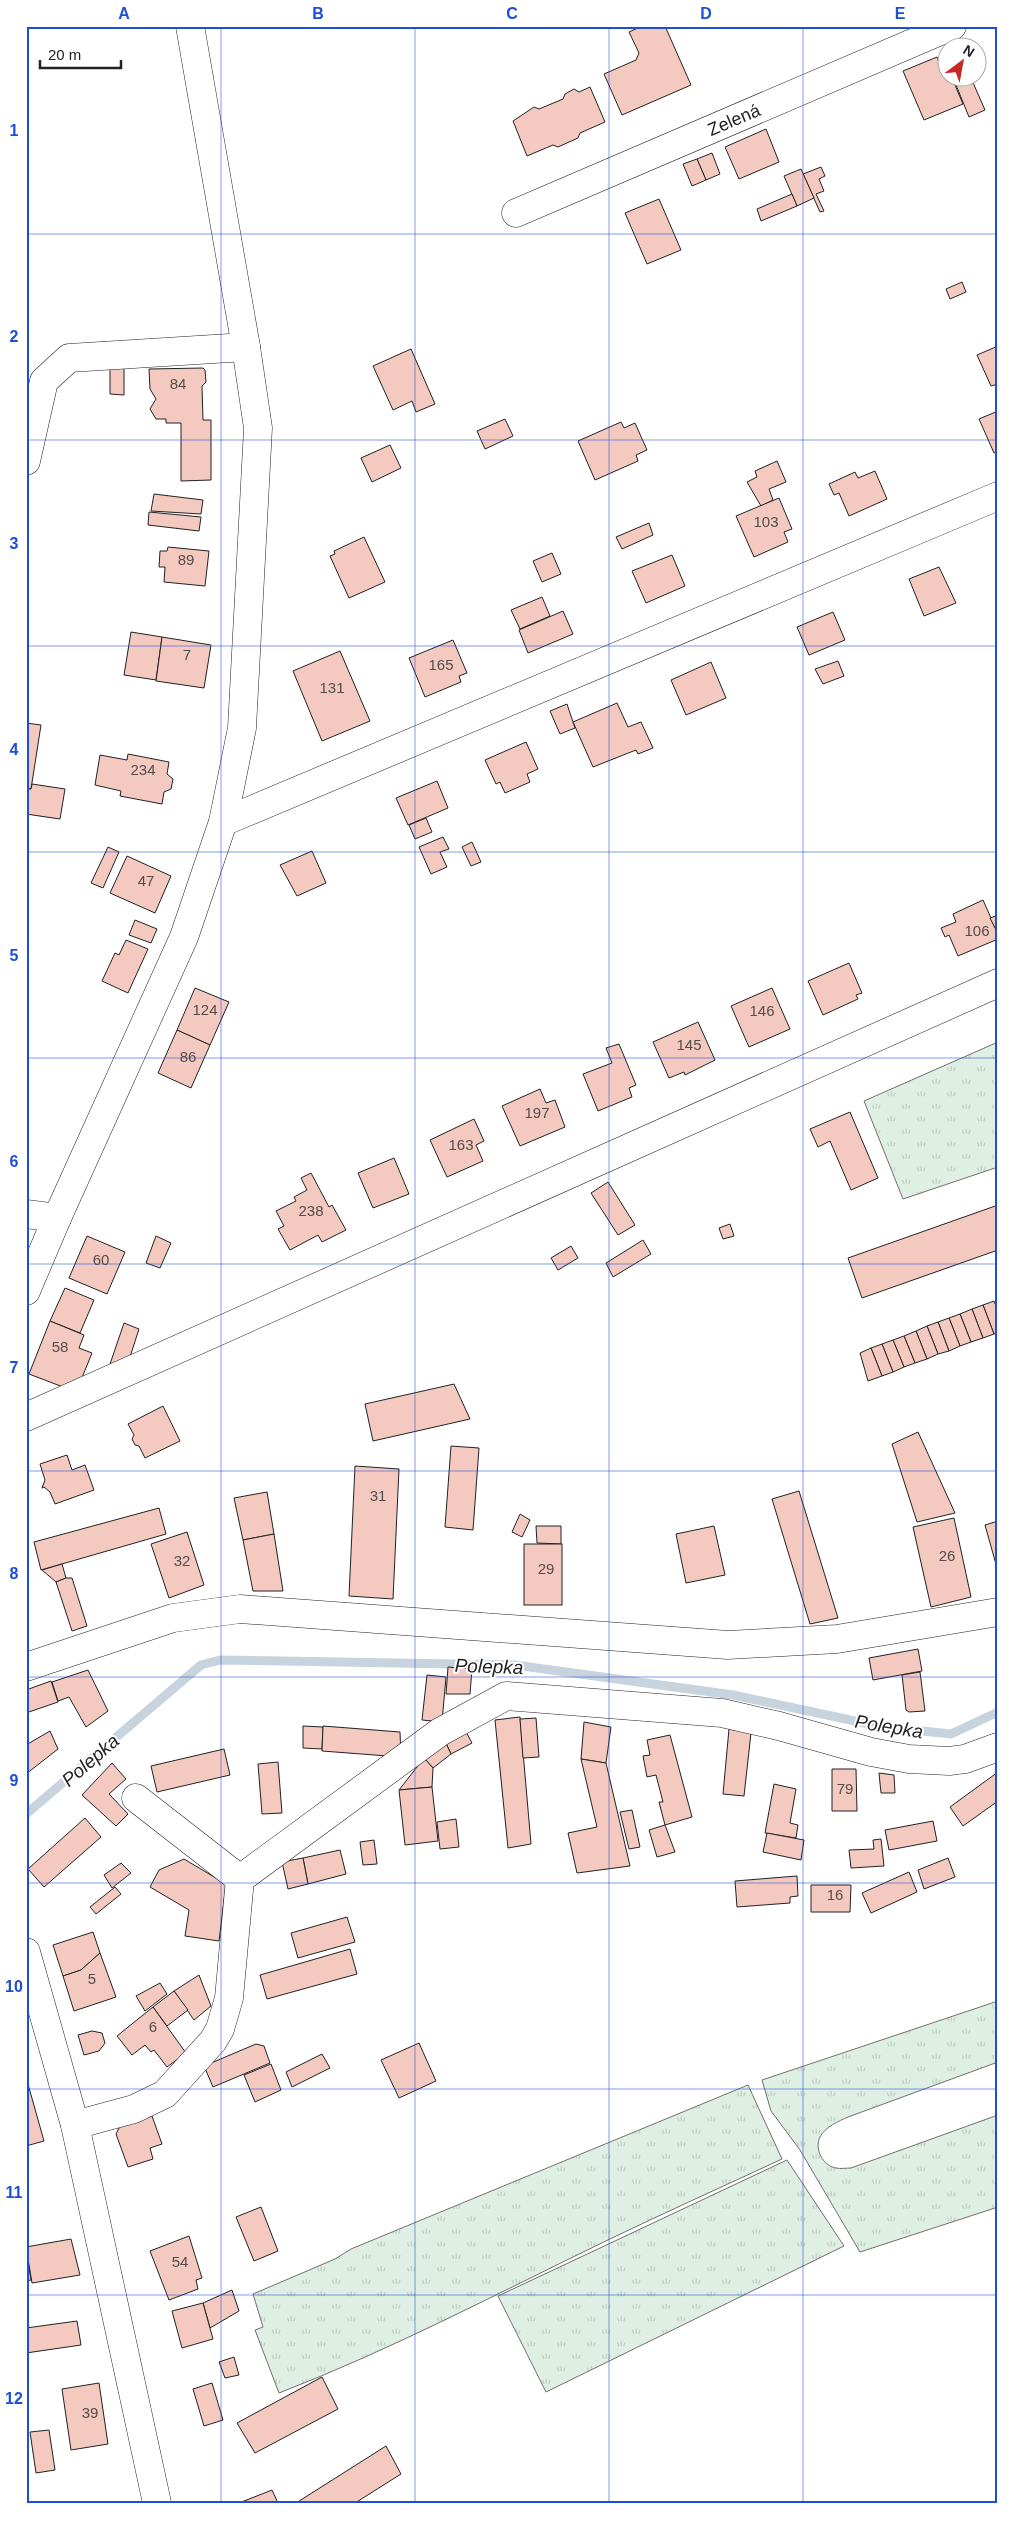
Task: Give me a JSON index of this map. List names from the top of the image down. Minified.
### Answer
{"streets":{"street":["Zelená"]},"water":["Polepka"],"house_numbers":["84","103","89","7","165","131","234","47","106","124","146","145","86","197","163","238","60","58","31","26","32","29","79","16","5","6","54","39"],"scale_bar":"20 m","north":"top right","grid":{"columns":["A","B","C","D","E"],"rows":["1","2","3","4","5","6","7","8","9","10","11","12"]}}
